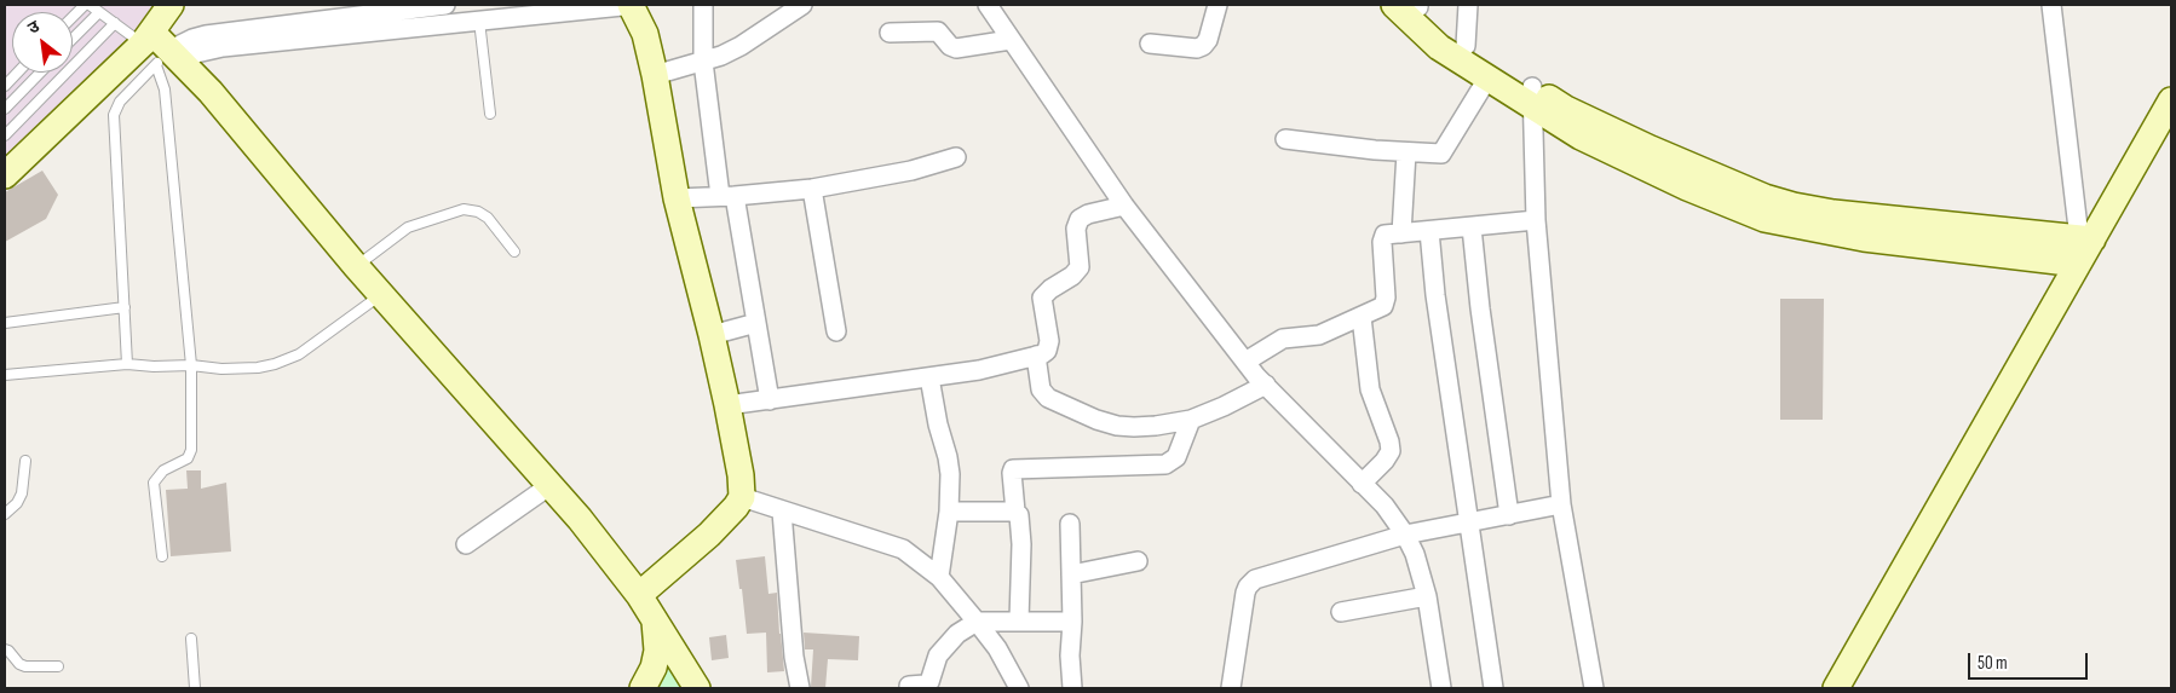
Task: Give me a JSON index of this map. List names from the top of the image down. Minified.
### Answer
{"scale_bar":"50 m","north":"top left"}
